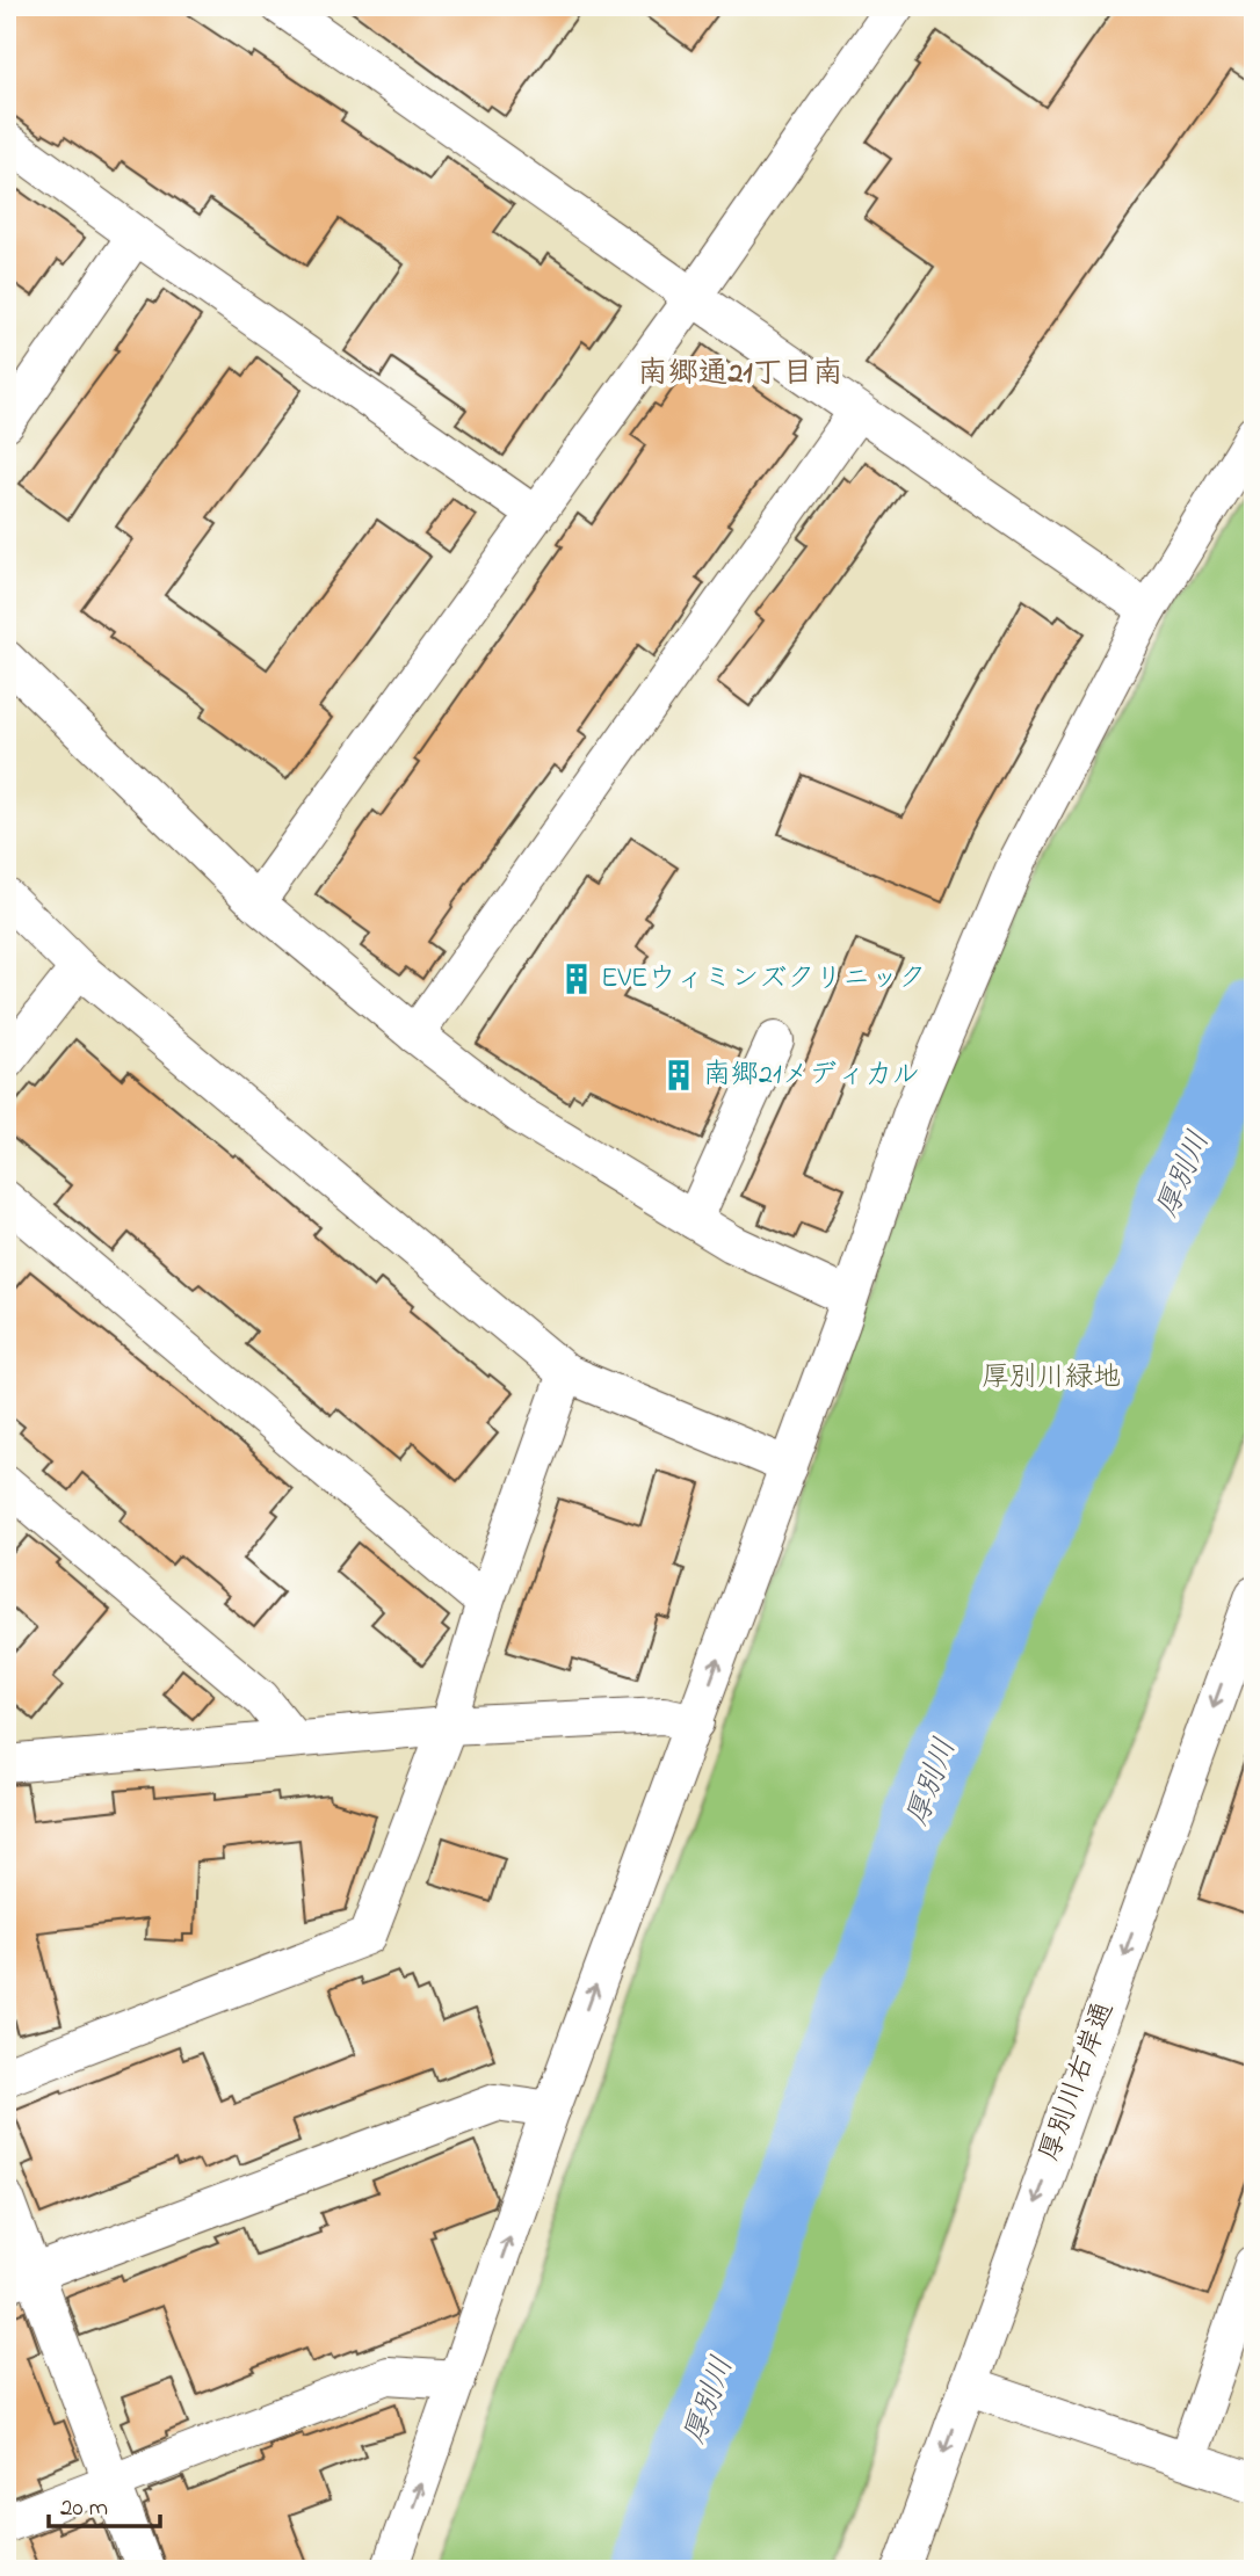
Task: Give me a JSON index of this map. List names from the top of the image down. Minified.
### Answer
{"streets":{"street":["厚別川右岸通"]},"one_way":["厚別川右岸通"],"districts":["南郷通21丁目南"],"water":["厚別川"],"parks":["厚別川緑地"],"places":{"building":["EVEウィミンズクリニック","南郷21メディカル"]},"scale_bar":"20 m"}
